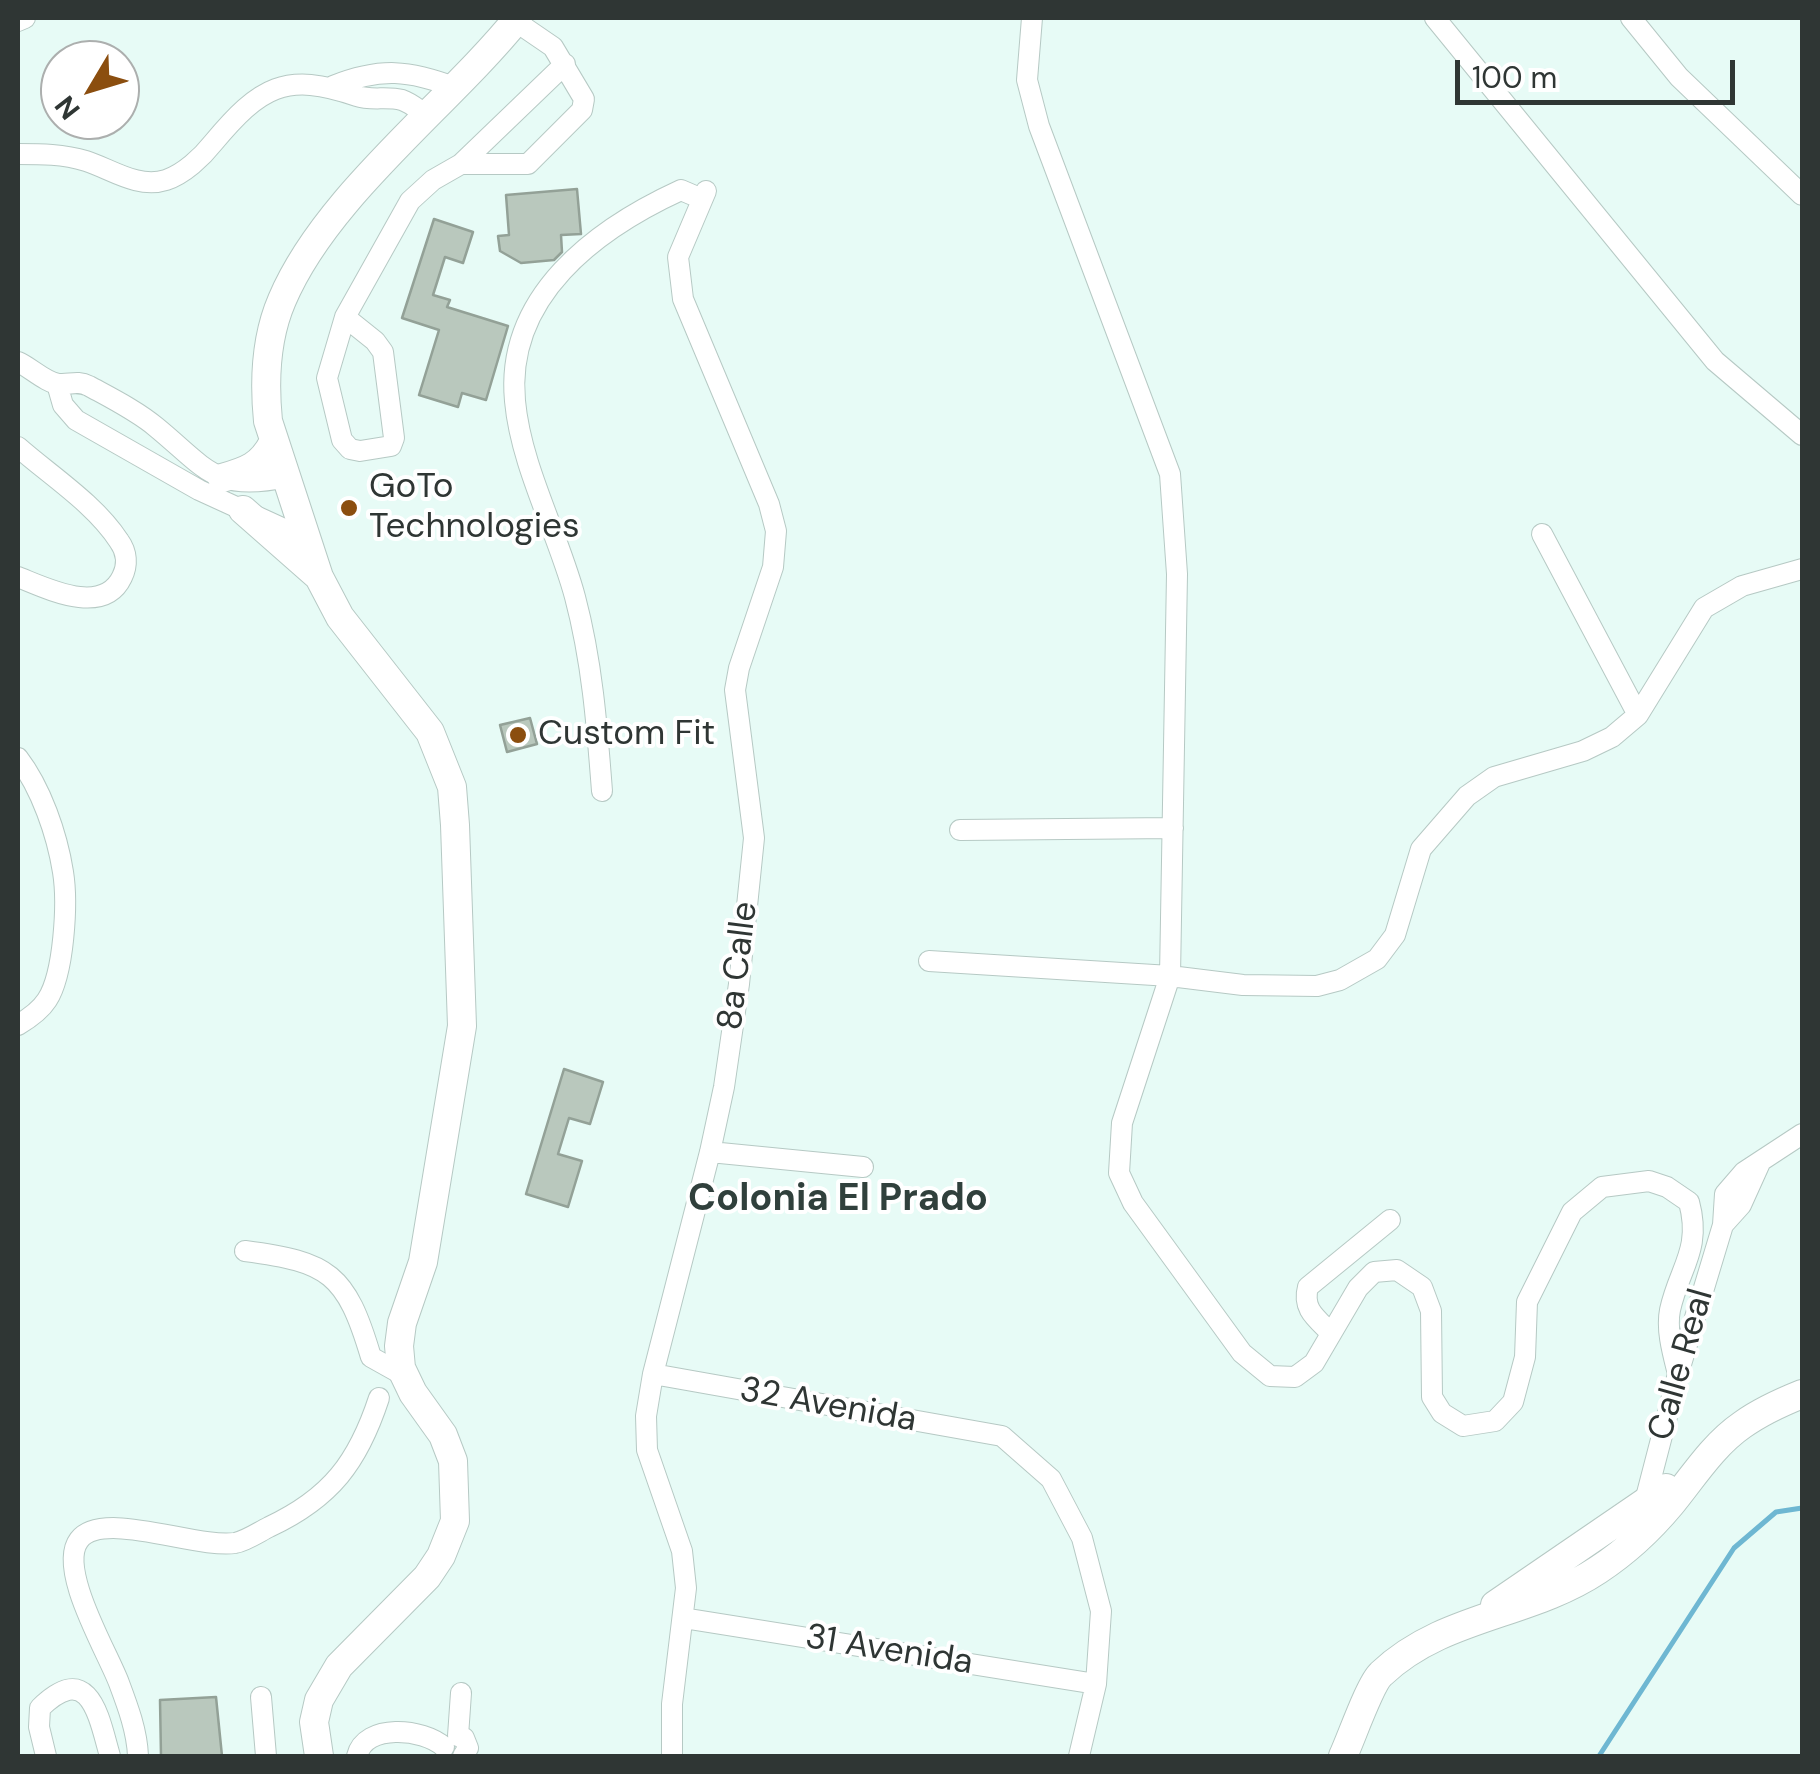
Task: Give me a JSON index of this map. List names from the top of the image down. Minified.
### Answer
{"streets":{"street":["8a Calle","Calle Real","32 Avenida","31 Avenida"]},"crossings":[["8a Calle","32 Avenida"],["8a Calle","31 Avenida"],["32 Avenida","31 Avenida"]],"districts":["Colonia El Prado"],"places":["GoTo Technologies","Custom Fit"],"scale_bar":"100 m","north":"bottom left"}
